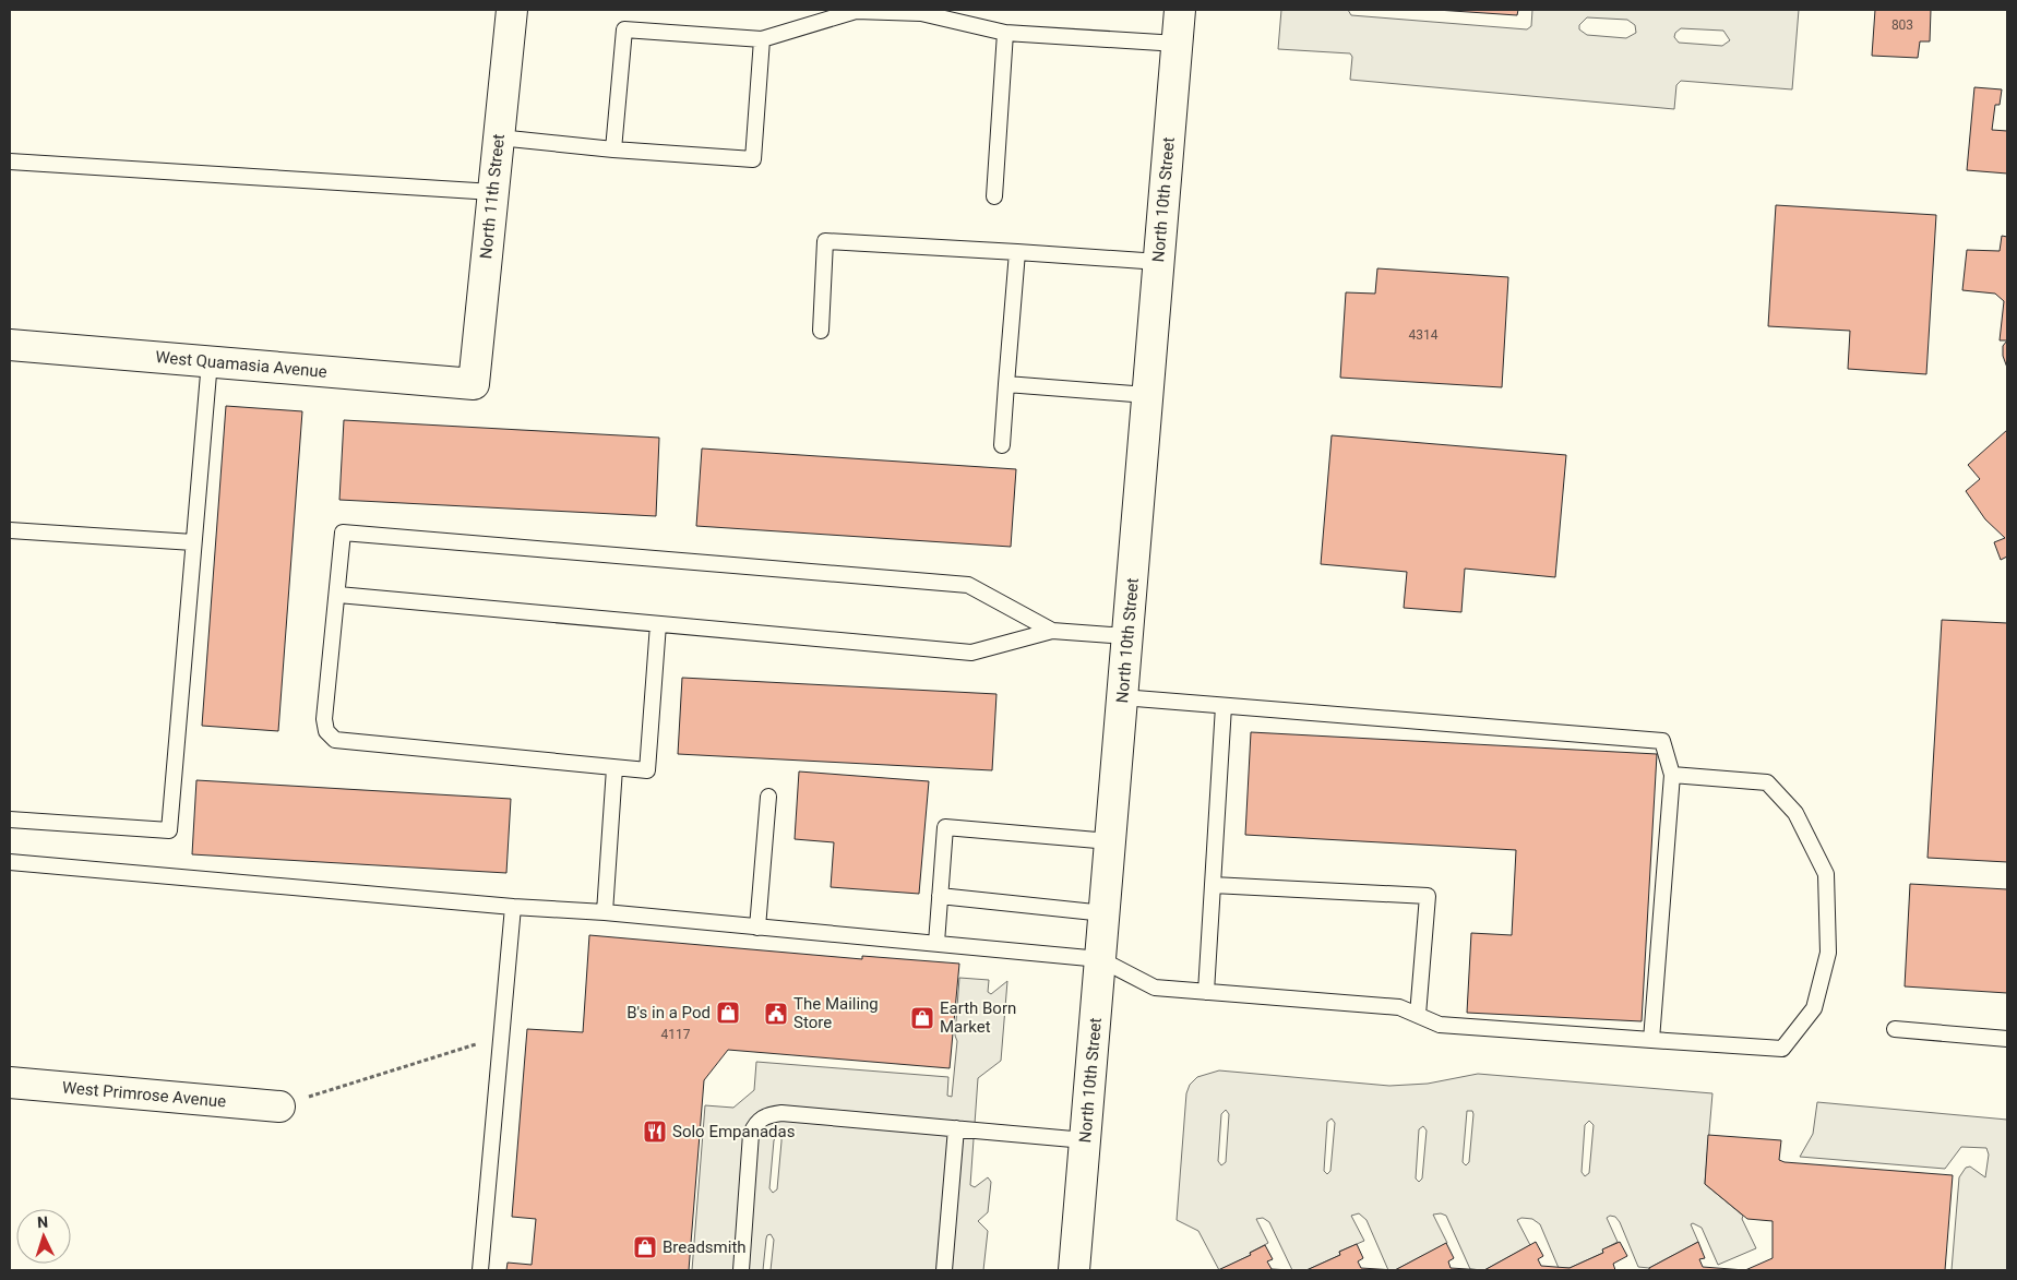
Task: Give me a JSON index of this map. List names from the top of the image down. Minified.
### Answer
{"streets":{"main road":["North 11th Street","North 10th Street","West Quamasia Avenue","West Primrose Avenue"]},"crossings":[["North 11th Street","West Quamasia Avenue"]],"places":{"shop":["B's in a Pod","Earth Born Market","Breadsmith"],"public building":["The Mailing Store"],"restaurant":["Solo Empanadas"]},"house_numbers":["803","4314","4117"],"north":"top"}
